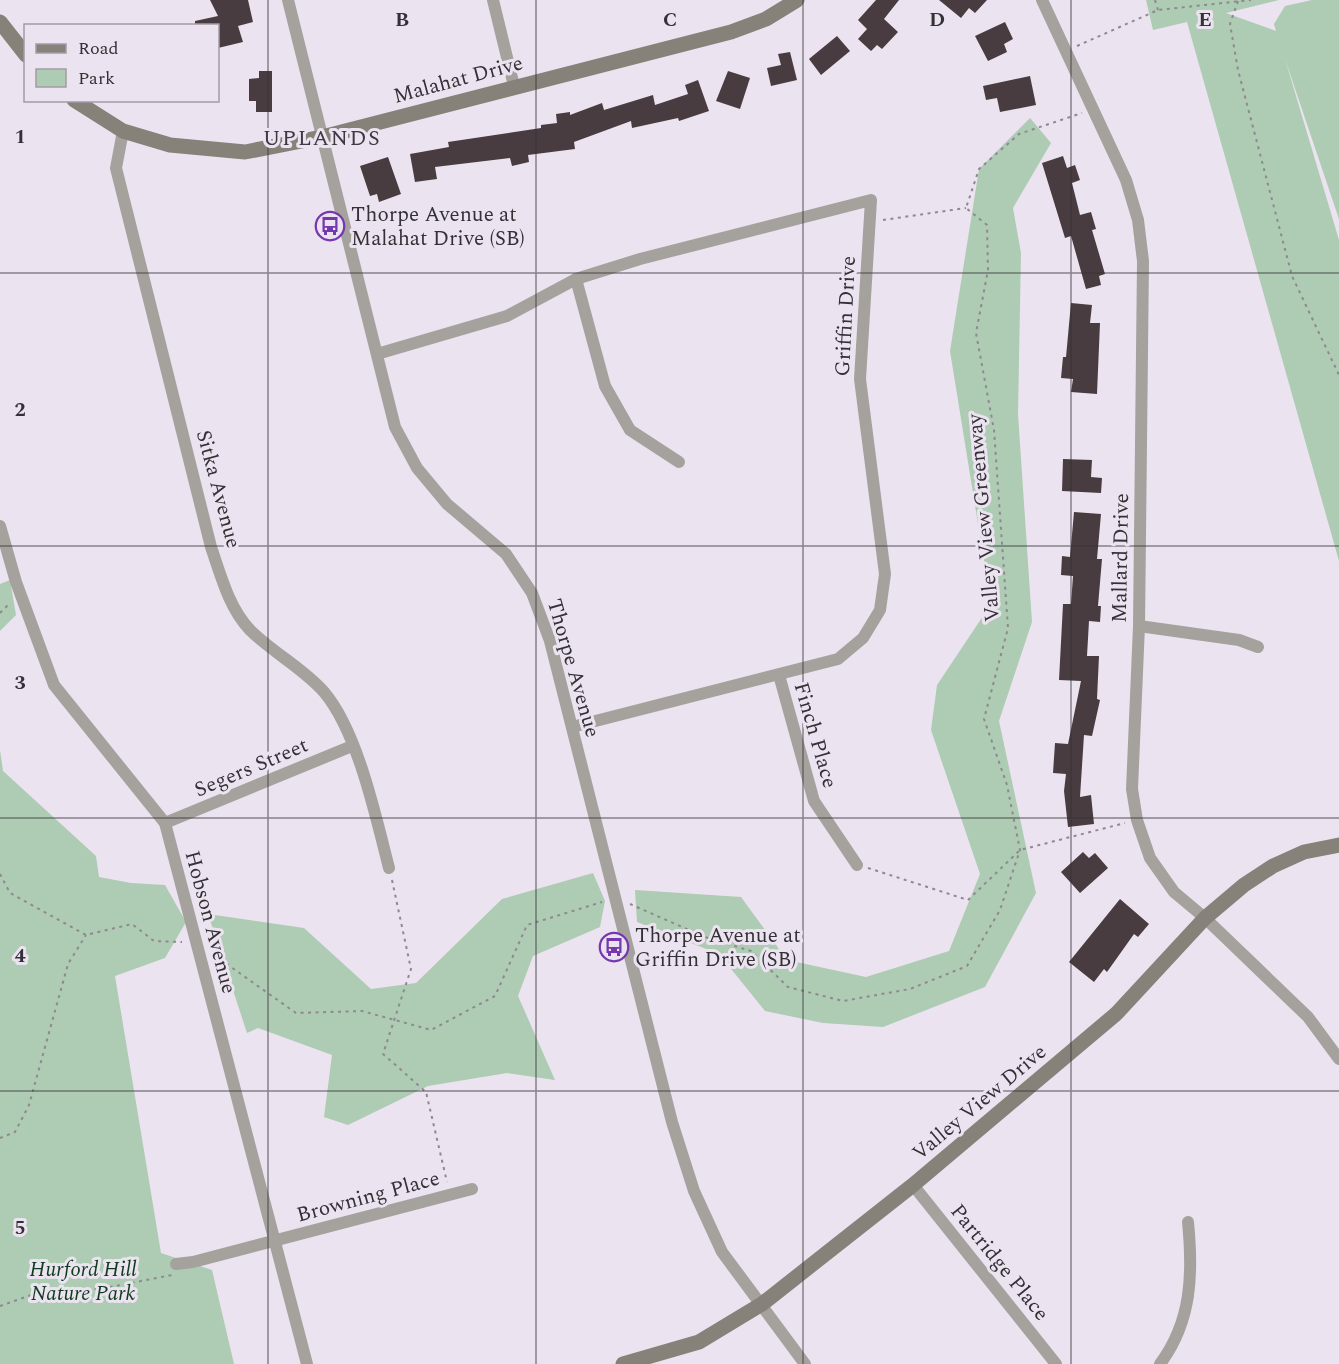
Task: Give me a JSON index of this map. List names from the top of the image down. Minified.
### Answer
{"streets":{"street":["Malahat Drive","Griffin Drive","Sitka Avenue","Mallard Drive","Thorpe Avenue","Finch Place","Segers Street","Hobson Avenue","Valley View Drive","Browning Place","Partridge Place"],"path":["Valley View Greenway"]},"crossings":[["Malahat Drive","Sitka Avenue"],["Malahat Drive","Thorpe Avenue"],["Griffin Drive","Thorpe Avenue"],["Griffin Drive","Finch Place"],["Sitka Avenue","Segers Street"],["Mallard Drive","Valley View Drive"],["Thorpe Avenue","Valley View Drive"],["Segers Street","Hobson Avenue"],["Hobson Avenue","Browning Place"],["Valley View Drive","Partridge Place"]],"districts":["UPLANDS"],"parks":["Hurford Hill Nature Park"],"places":{"bus stop":["Thorpe Avenue at Malahat Drive (SB)","Thorpe Avenue at Griffin Drive (SB)"]},"legend":["Road","Park"],"grid":{"columns":["B","C","D","E"],"rows":["1","2","3","4","5"]}}
